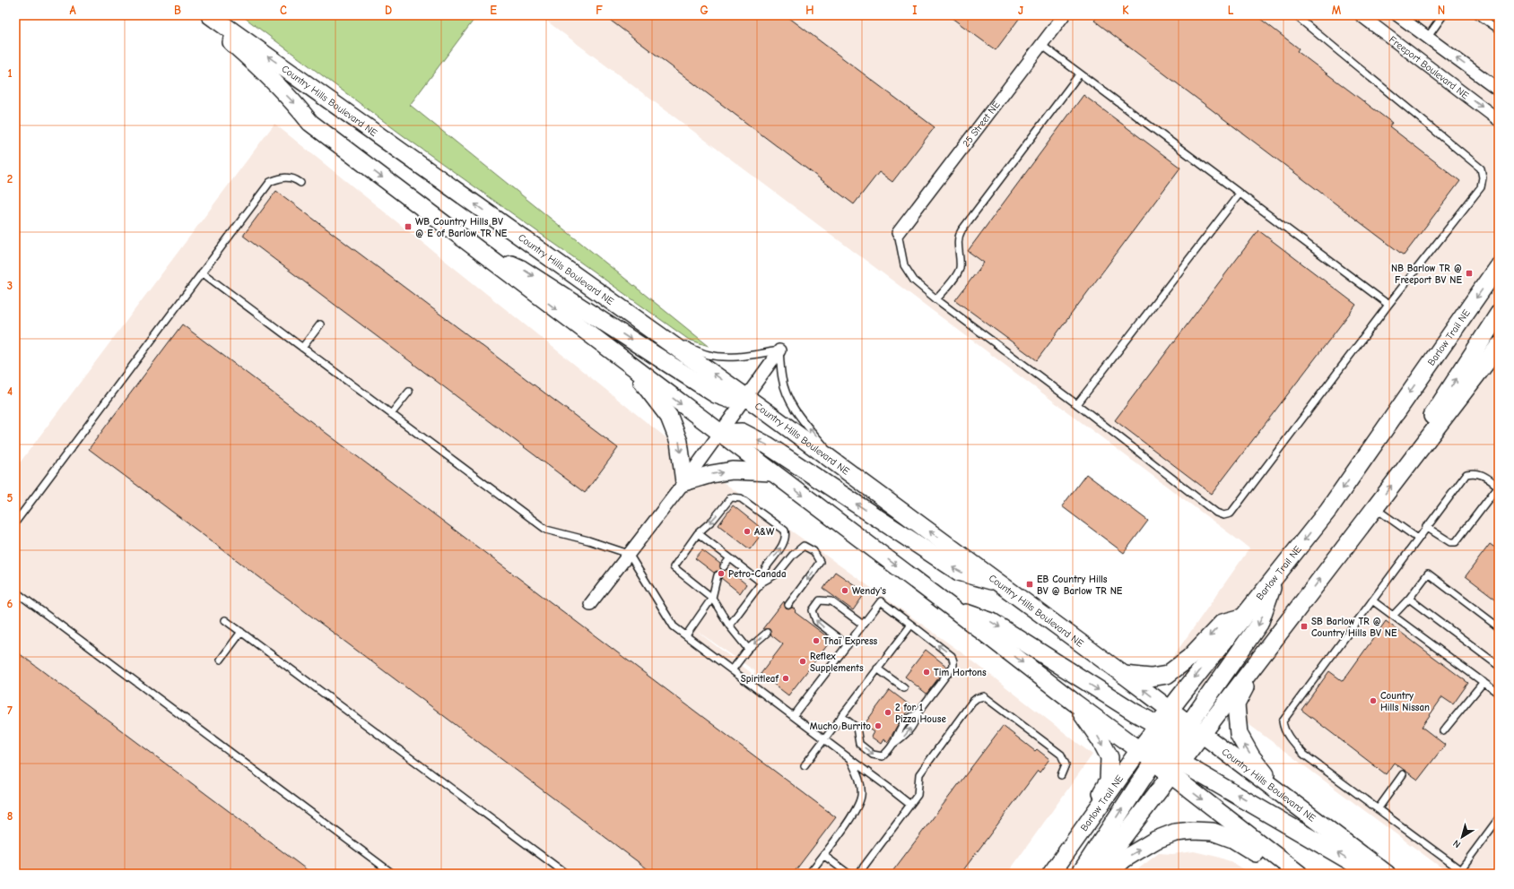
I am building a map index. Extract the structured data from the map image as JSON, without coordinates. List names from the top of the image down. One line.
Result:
{"streets":{"main road":["Country Hills Boulevard NE","Barlow Trail NE"],"street":["Freeport Boulevard NE","25 Street NE"]},"crossings":[["Country Hills Boulevard NE","Barlow Trail NE"]],"places":{"transit":["WB Country Hills BV @ E of Barlow TR NE","NB Barlow TR @ Freeport BV NE","EB Country Hills BV @ Barlow TR NE","SB Barlow TR @ Country Hills BV NE"],"other":["A&W","Petro-Canada","Wendy's","Thaï Express","Reflex Supplements","Tim Hortons","Spiritleaf","Country Hills Nissan","2 for 1 Pizza House","Mucho Burrito"]},"north":"bottom left","grid":{"columns":["A","B","C","D","E","F","G","H","I","J","K","L","M","N"],"rows":["1","2","3","4","5","6","7","8"]}}
